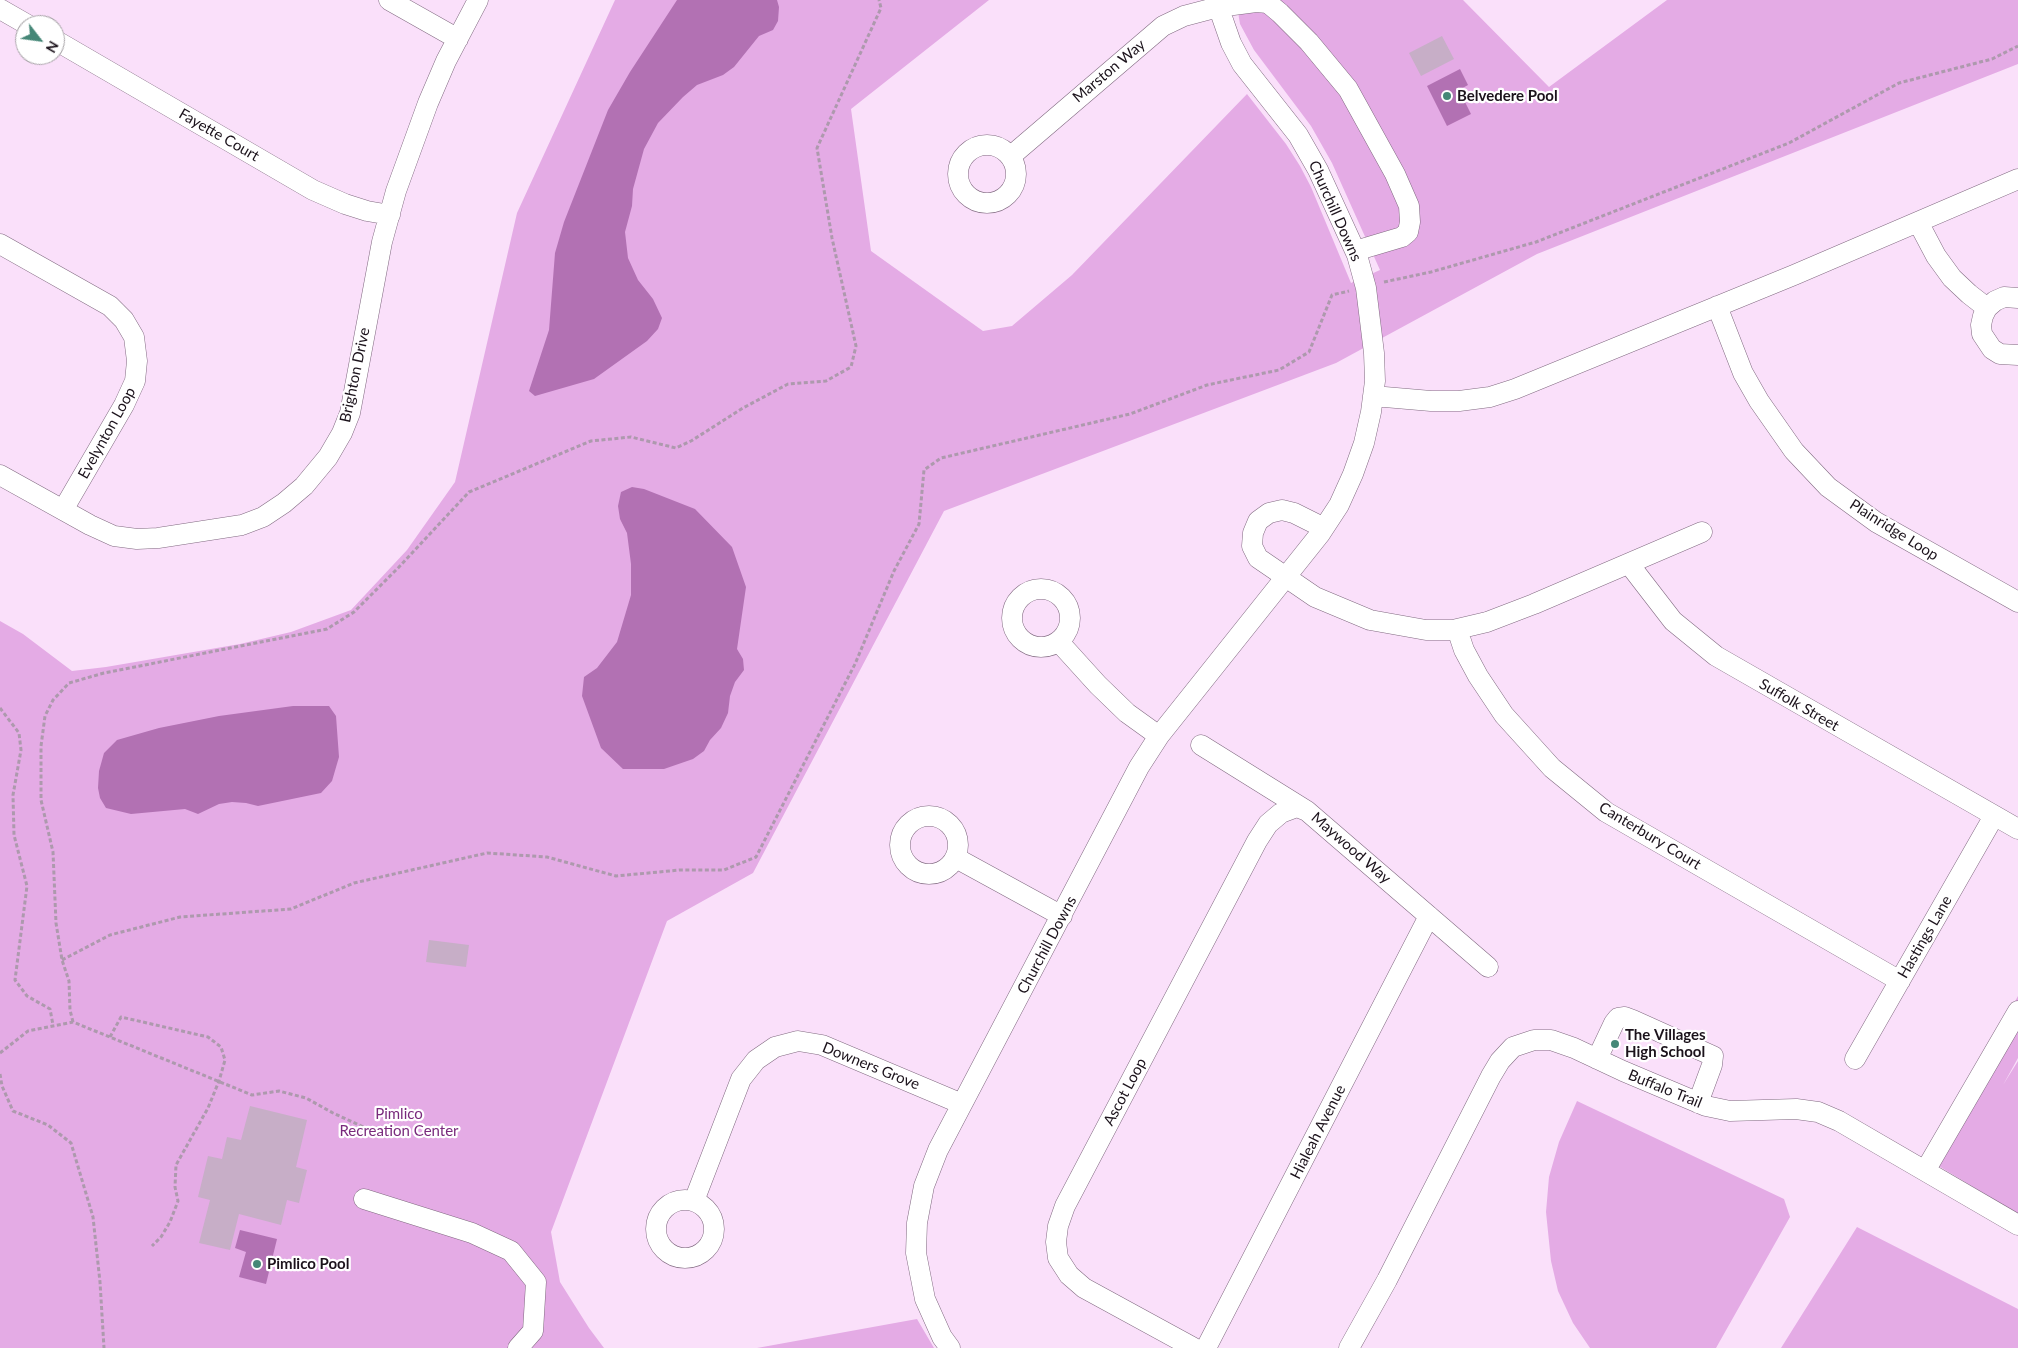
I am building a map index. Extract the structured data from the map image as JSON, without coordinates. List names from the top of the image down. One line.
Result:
{"streets":{"street":["Marston Way","Fayette Court","Churchill Downs","Brighton Drive","Evelynton Loop","Plainridge Loop","Suffolk Street","Canterbury Court","Maywood Way","Hastings Lane","Downers Grove","Buffalo Trail","Ascot Loop","Hialeah Avenue"]},"crossings":[["Marston Way","Churchill Downs"],["Fayette Court","Brighton Drive"],["Churchill Downs","Downers Grove"],["Brighton Drive","Evelynton Loop"],["Suffolk Street","Hastings Lane"],["Canterbury Court","Hastings Lane"],["Maywood Way","Ascot Loop"],["Maywood Way","Hialeah Avenue"]],"parks":["Pimlico Recreation Center"],"places":["Belvedere Pool","The Villages High School","Pimlico Pool"],"north":"bottom right"}
